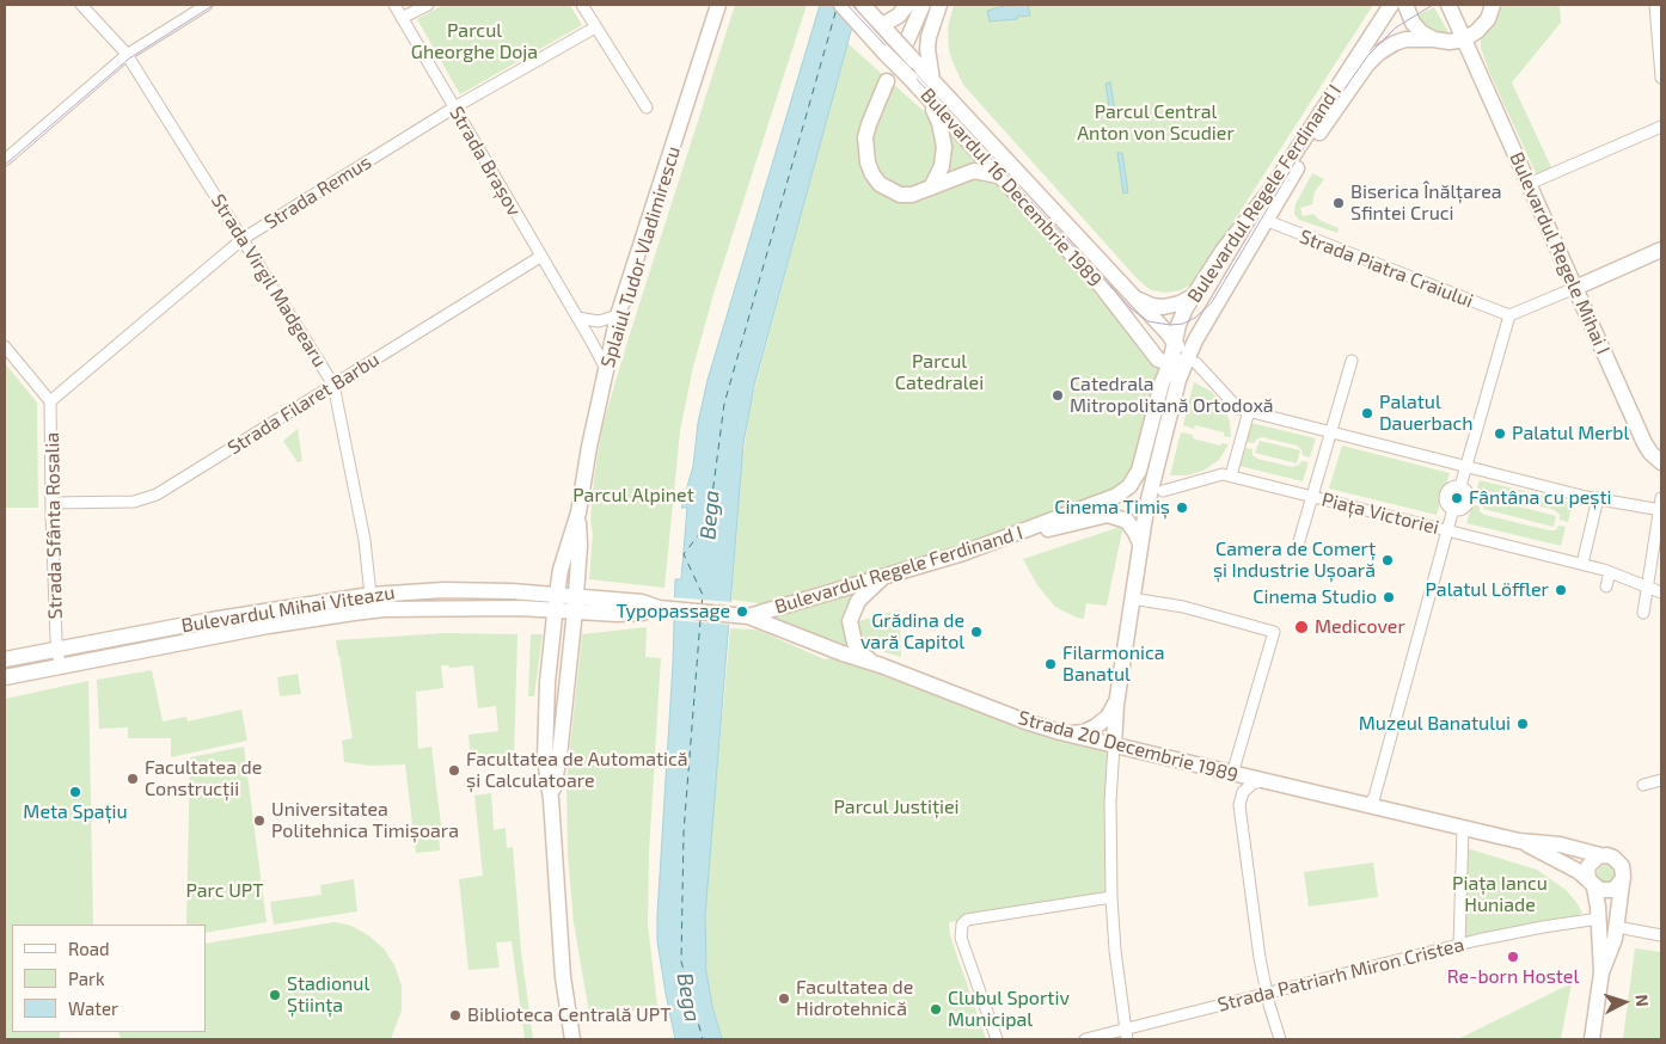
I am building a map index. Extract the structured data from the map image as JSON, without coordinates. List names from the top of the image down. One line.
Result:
{"streets":{"main road":["Bulevardul 16 Decembrie 1989","Bulevardul Regele Ferdinand I","Bulevardul Regele Mihai I","Splaiul Tudor Vladimirescu","Bulevardul Mihai Viteazu","Strada 20 Decembrie 1989"],"street":["Strada Brașov","Strada Remus","Strada Piatra Craiului","Strada Virgil Madgearu","Strada Filaret Barbu","Piața Victoriei","Strada Sfânta Rosalia","Strada Patriarh Miron Cristea"]},"crossings":[["Strada Brașov","Strada Remus"],["Strada Brașov","Splaiul Tudor Vladimirescu"],["Strada Brașov","Strada Filaret Barbu"],["Bulevardul 16 Decembrie 1989","Bulevardul Regele Ferdinand I"],["Strada Remus","Strada Virgil Madgearu"],["Strada Remus","Strada Sfânta Rosalia"],["Bulevardul Regele Ferdinand I","Bulevardul Regele Mihai I"],["Bulevardul Regele Ferdinand I","Strada Piatra Craiului"],["Bulevardul Regele Ferdinand I","Strada 20 Decembrie 1989"],["Splaiul Tudor Vladimirescu","Bulevardul Mihai Viteazu"],["Strada Piatra Craiului","Piața Victoriei"],["Strada Virgil Madgearu","Strada Filaret Barbu"],["Strada Virgil Madgearu","Bulevardul Mihai Viteazu"],["Strada Filaret Barbu","Strada Sfânta Rosalia"],["Piața Victoriei","Strada 20 Decembrie 1989"],["Strada Sfânta Rosalia","Bulevardul Mihai Viteazu"]],"water":["Bega"],"parks":["Parcul Gheorghe Doja","Parcul Central Anton von Scudier","Parcul Catedralei","Parcul Alpinet","Parcul Justiției","Piața Iancu Huniade","Parc UPT"],"places":["Biserica Înălțarea Sfintei Cruci","Catedrala Mitropolitană Ortodoxă","Palatul Dauerbach","Palatul Merbl","Fântâna cu pești","Cinema Timiș","Camera de Comerț și Industrie Ușoară","Palatul Löffler","Cinema Studio","Typopassage","Medicover","Grădina de vară Capitol","Filarmonica Banatul","Muzeul Banatului","Facultatea de Automatică și Calculatoare","Facultatea de Construcții","Meta Spațiu","Universitatea Politehnica Timișoara","Re-born Hostel","Stadionul Știința","Facultatea de Hidrotehnică","Clubul Sportiv Municipal","Biblioteca Centrală UPT"],"legend":["Road","Park","Water"],"north":"right"}
